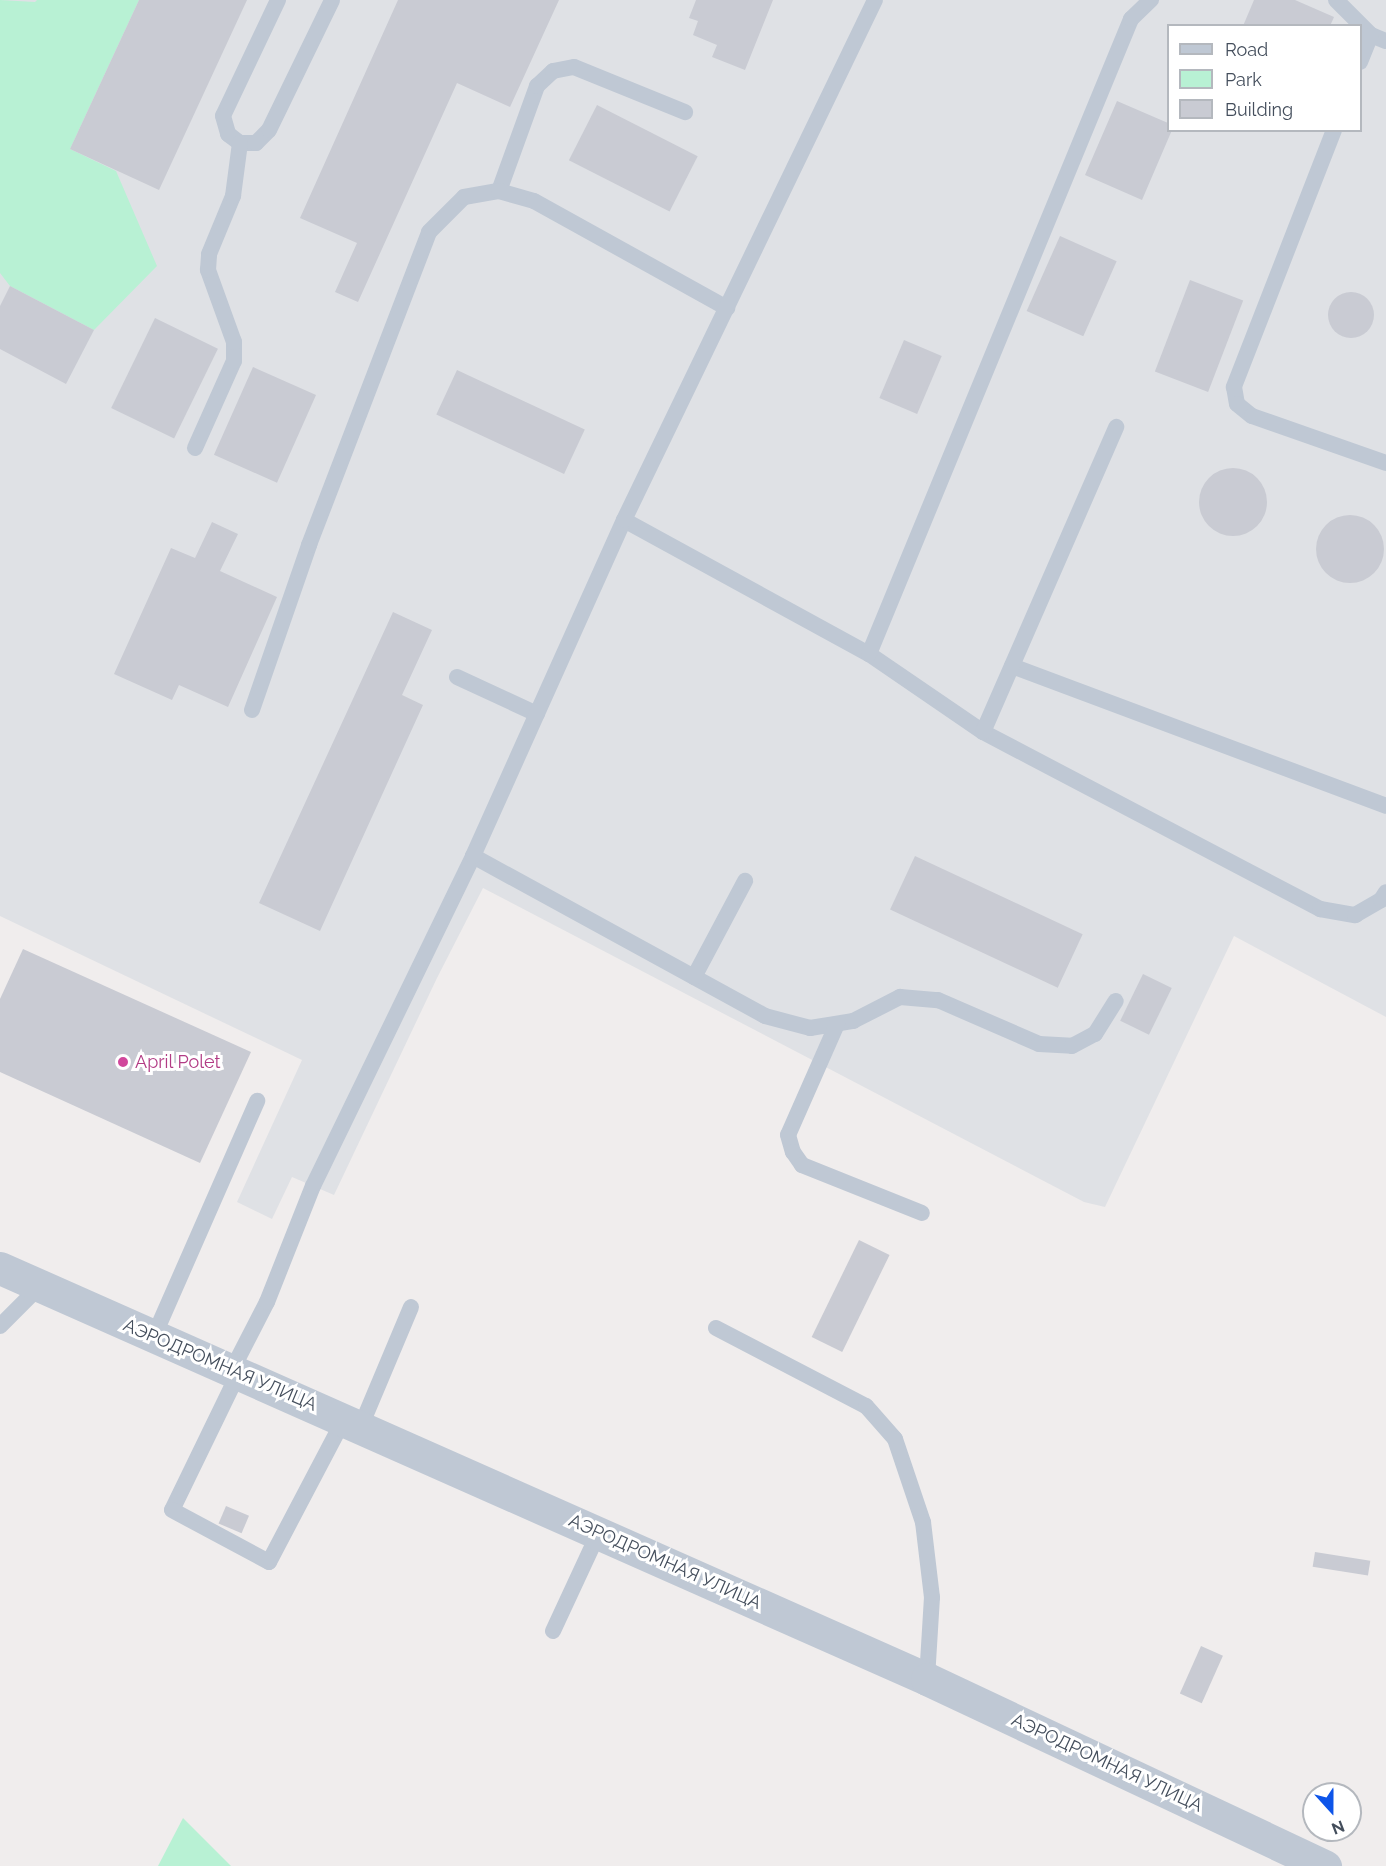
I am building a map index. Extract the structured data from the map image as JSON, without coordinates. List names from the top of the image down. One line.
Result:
{"streets":{"street":["АЭРОДРОМНАЯ УЛИЦА"]},"places":["April Polet"],"legend":["Road","Park","Building"],"north":"bottom"}
